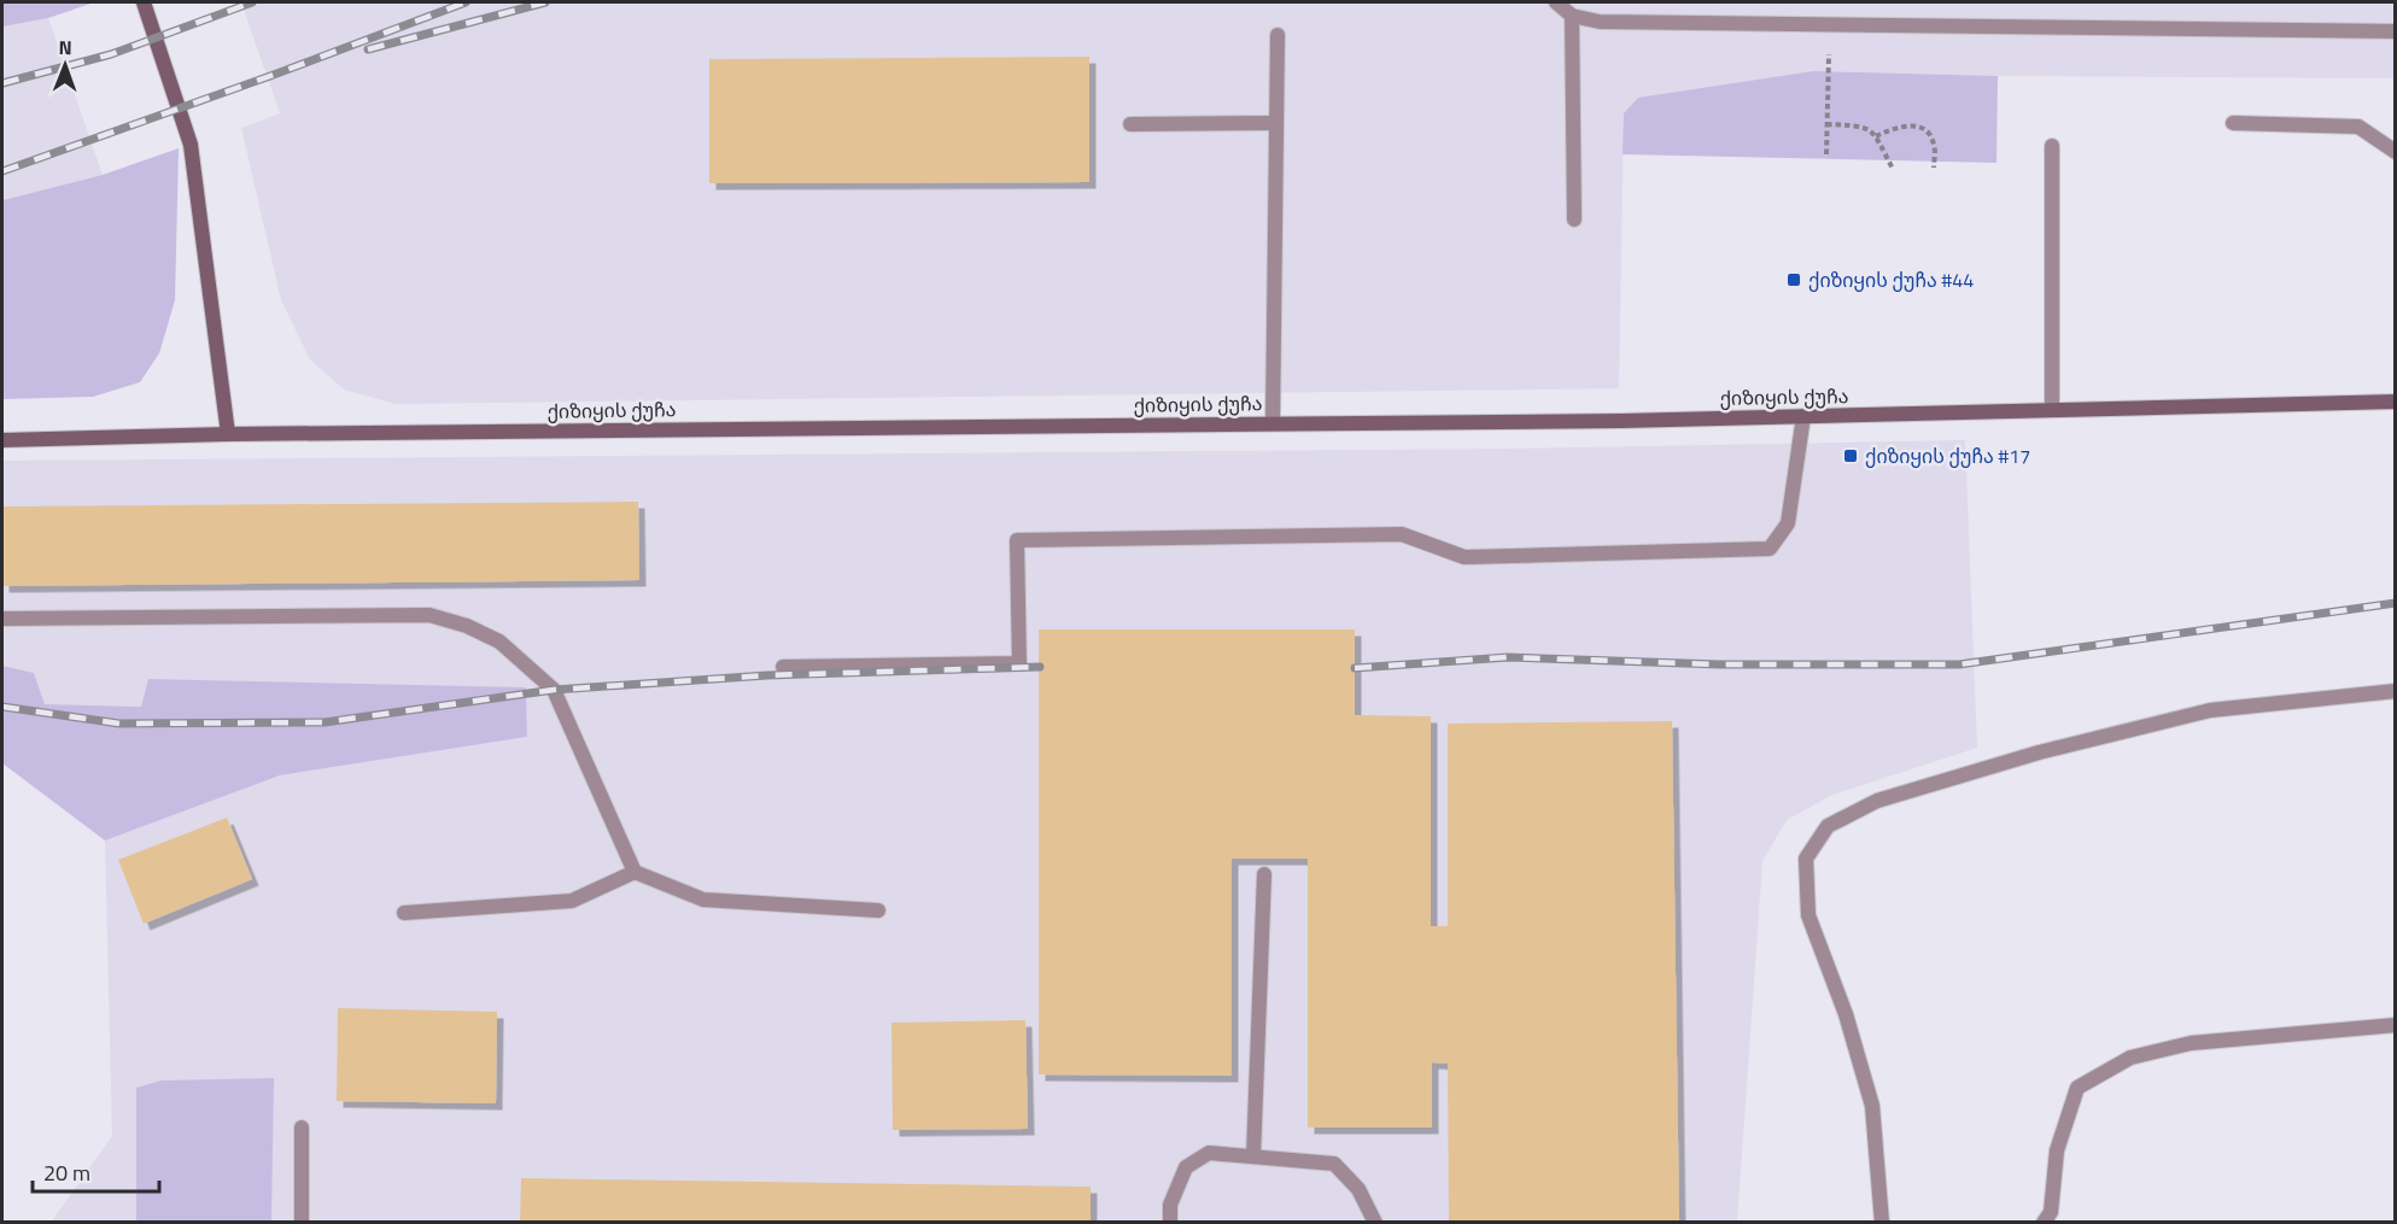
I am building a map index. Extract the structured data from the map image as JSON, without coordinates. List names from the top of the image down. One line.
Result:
{"streets":{"street":["ქიზიყის ქუჩა"]},"places":{"transit":["ქიზიყის ქუჩა #44","ქიზიყის ქუჩა #17"]},"scale_bar":"20 m","north":"top"}
